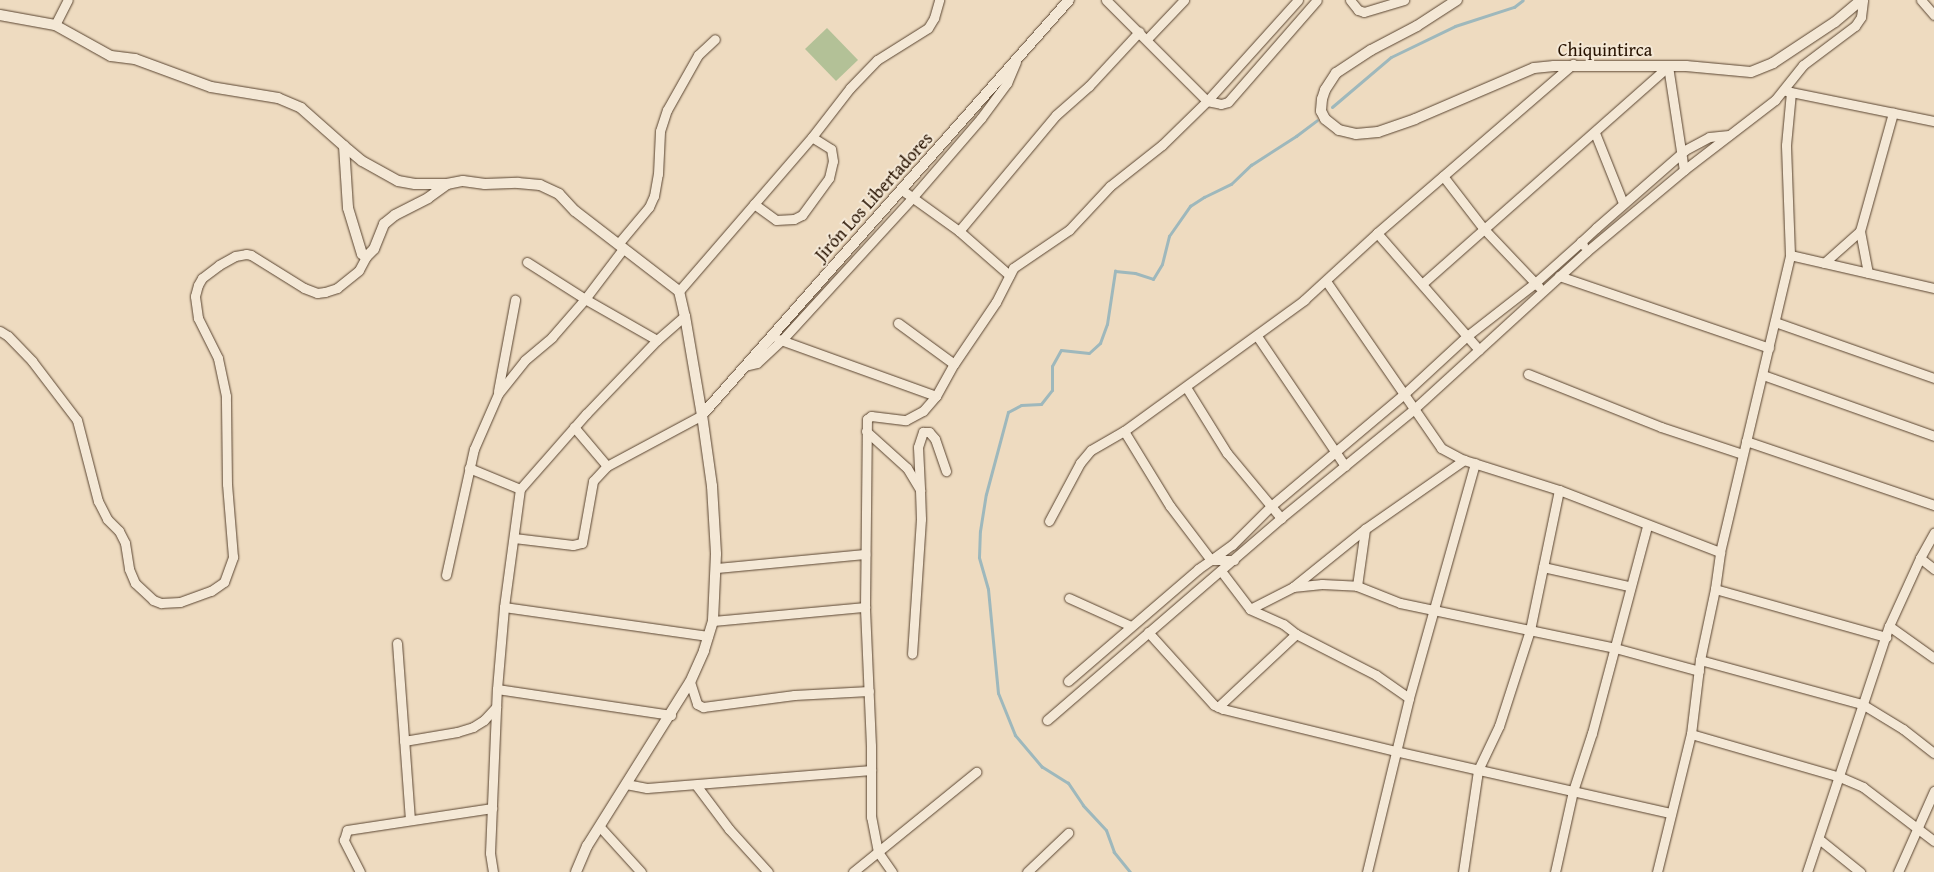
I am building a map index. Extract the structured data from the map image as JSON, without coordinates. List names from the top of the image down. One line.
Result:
{"streets":{"street":["Chiquintirca","Jirón Los Libertadores"]}}
